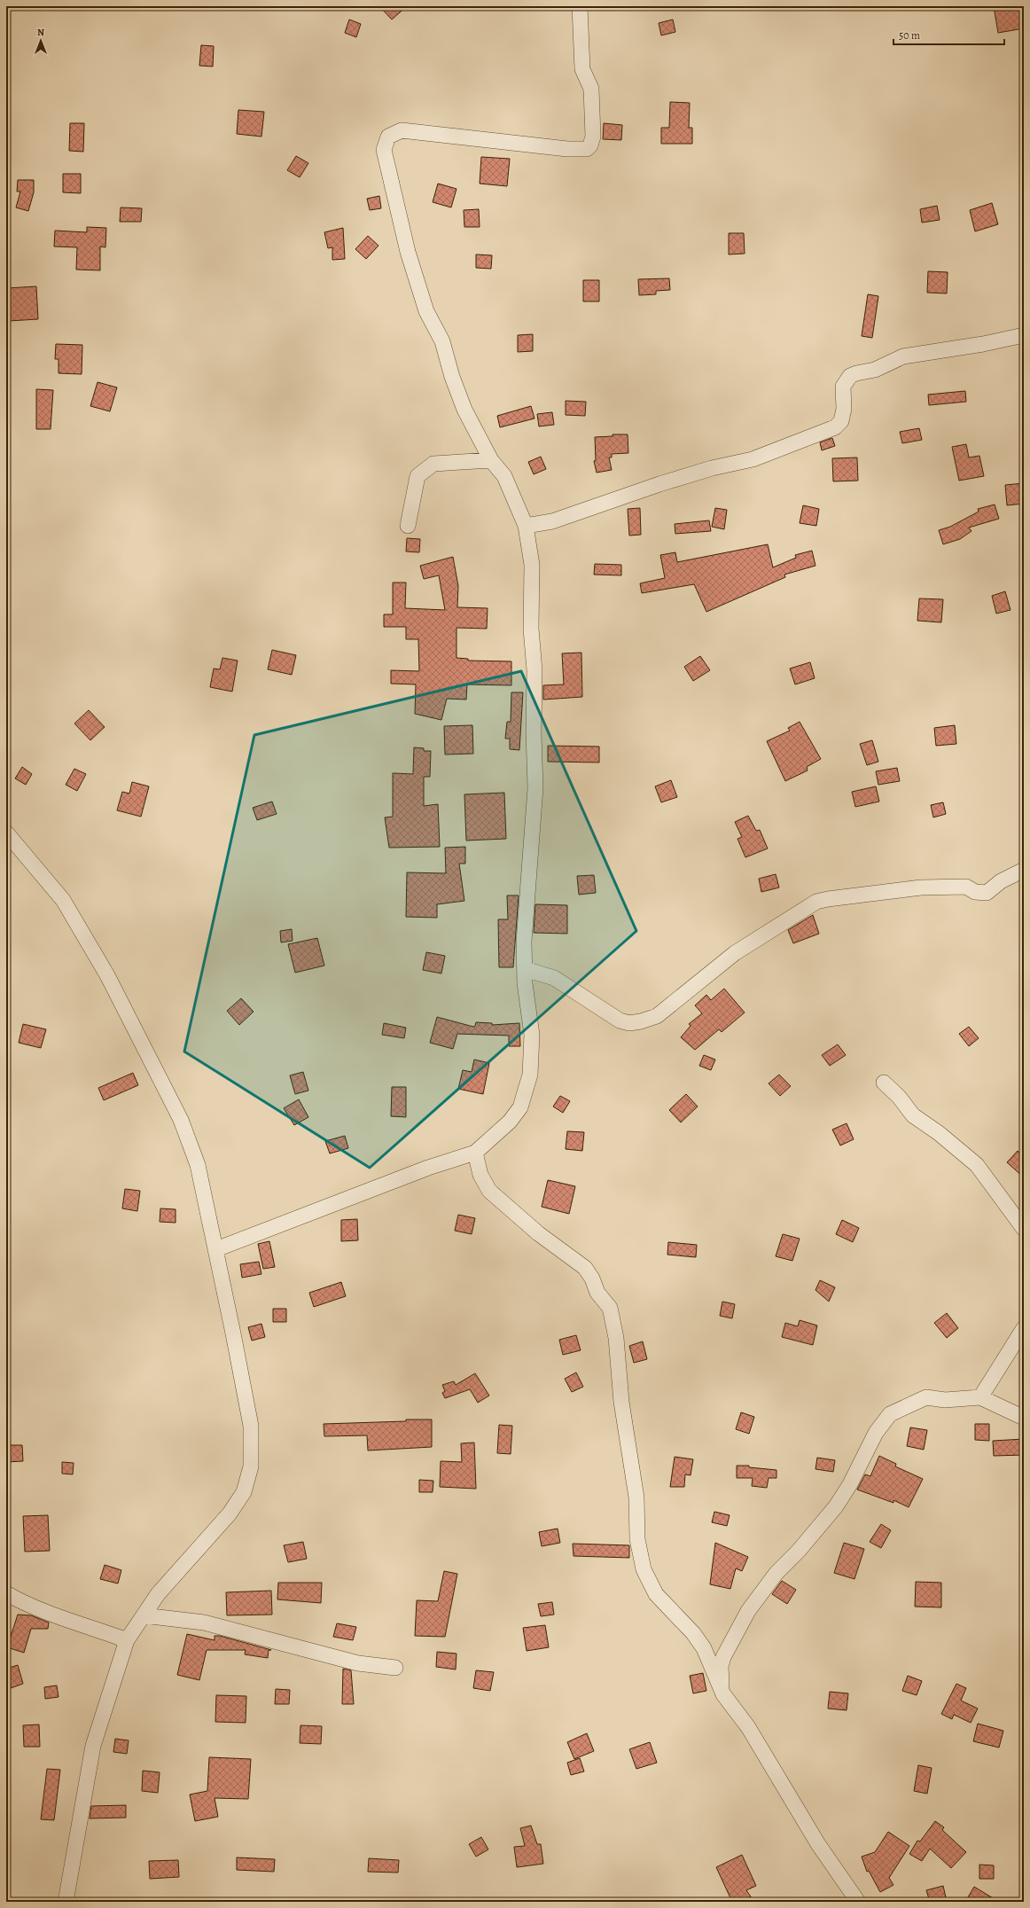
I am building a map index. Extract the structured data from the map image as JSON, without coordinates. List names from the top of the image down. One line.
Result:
{"scale_bar":"50 m","north":"top"}
